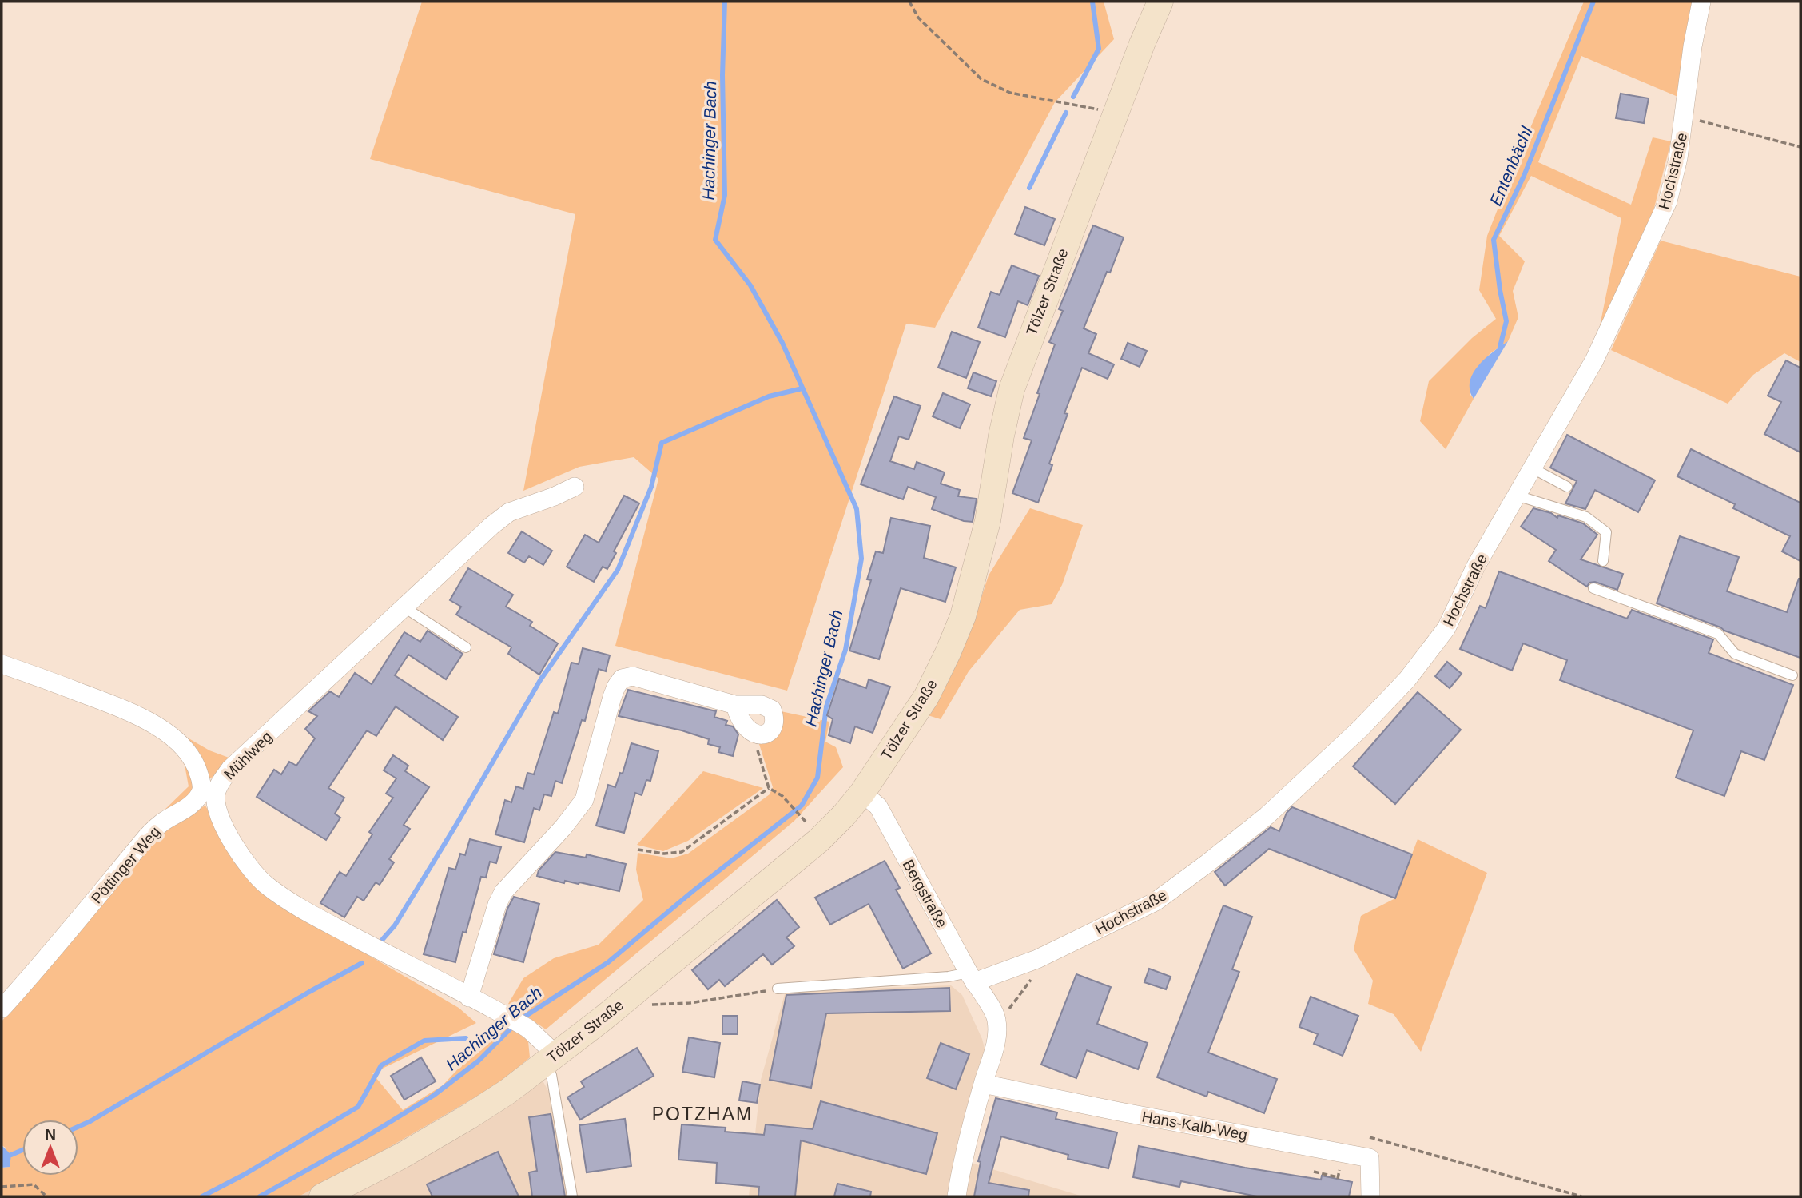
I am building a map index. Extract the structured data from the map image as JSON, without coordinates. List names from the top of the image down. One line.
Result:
{"streets":{"main road":["Tölzer Straße"],"street":["Hochstraße","Mühlweg","Pöttinger Weg","Bergstraße","Hans-Kalb-Weg"]},"crossings":[["Hochstraße","Bergstraße"],["Tölzer Straße","Mühlweg"],["Tölzer Straße","Bergstraße"],["Mühlweg","Pöttinger Weg"],["Bergstraße","Hans-Kalb-Weg"]],"districts":["POTZHAM"],"water":["Hachinger Bach","Entenbächl"],"north":"top"}
